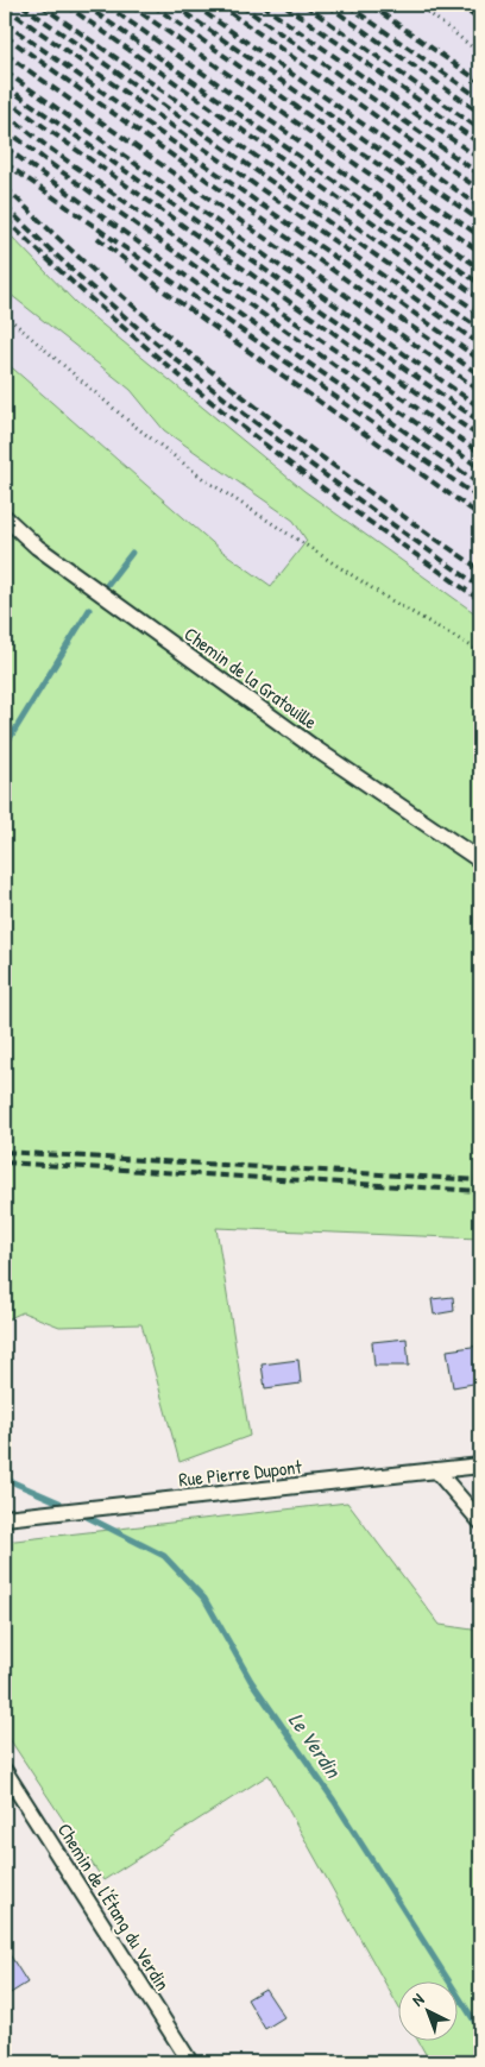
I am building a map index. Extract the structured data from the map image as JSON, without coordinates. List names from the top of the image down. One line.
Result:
{"streets":{"street":["Chemin de la Gratouille","Rue Pierre Dupont","Chemin de l'Étang du Verdin"]},"water":["Le Verdin"],"north":"top left"}
